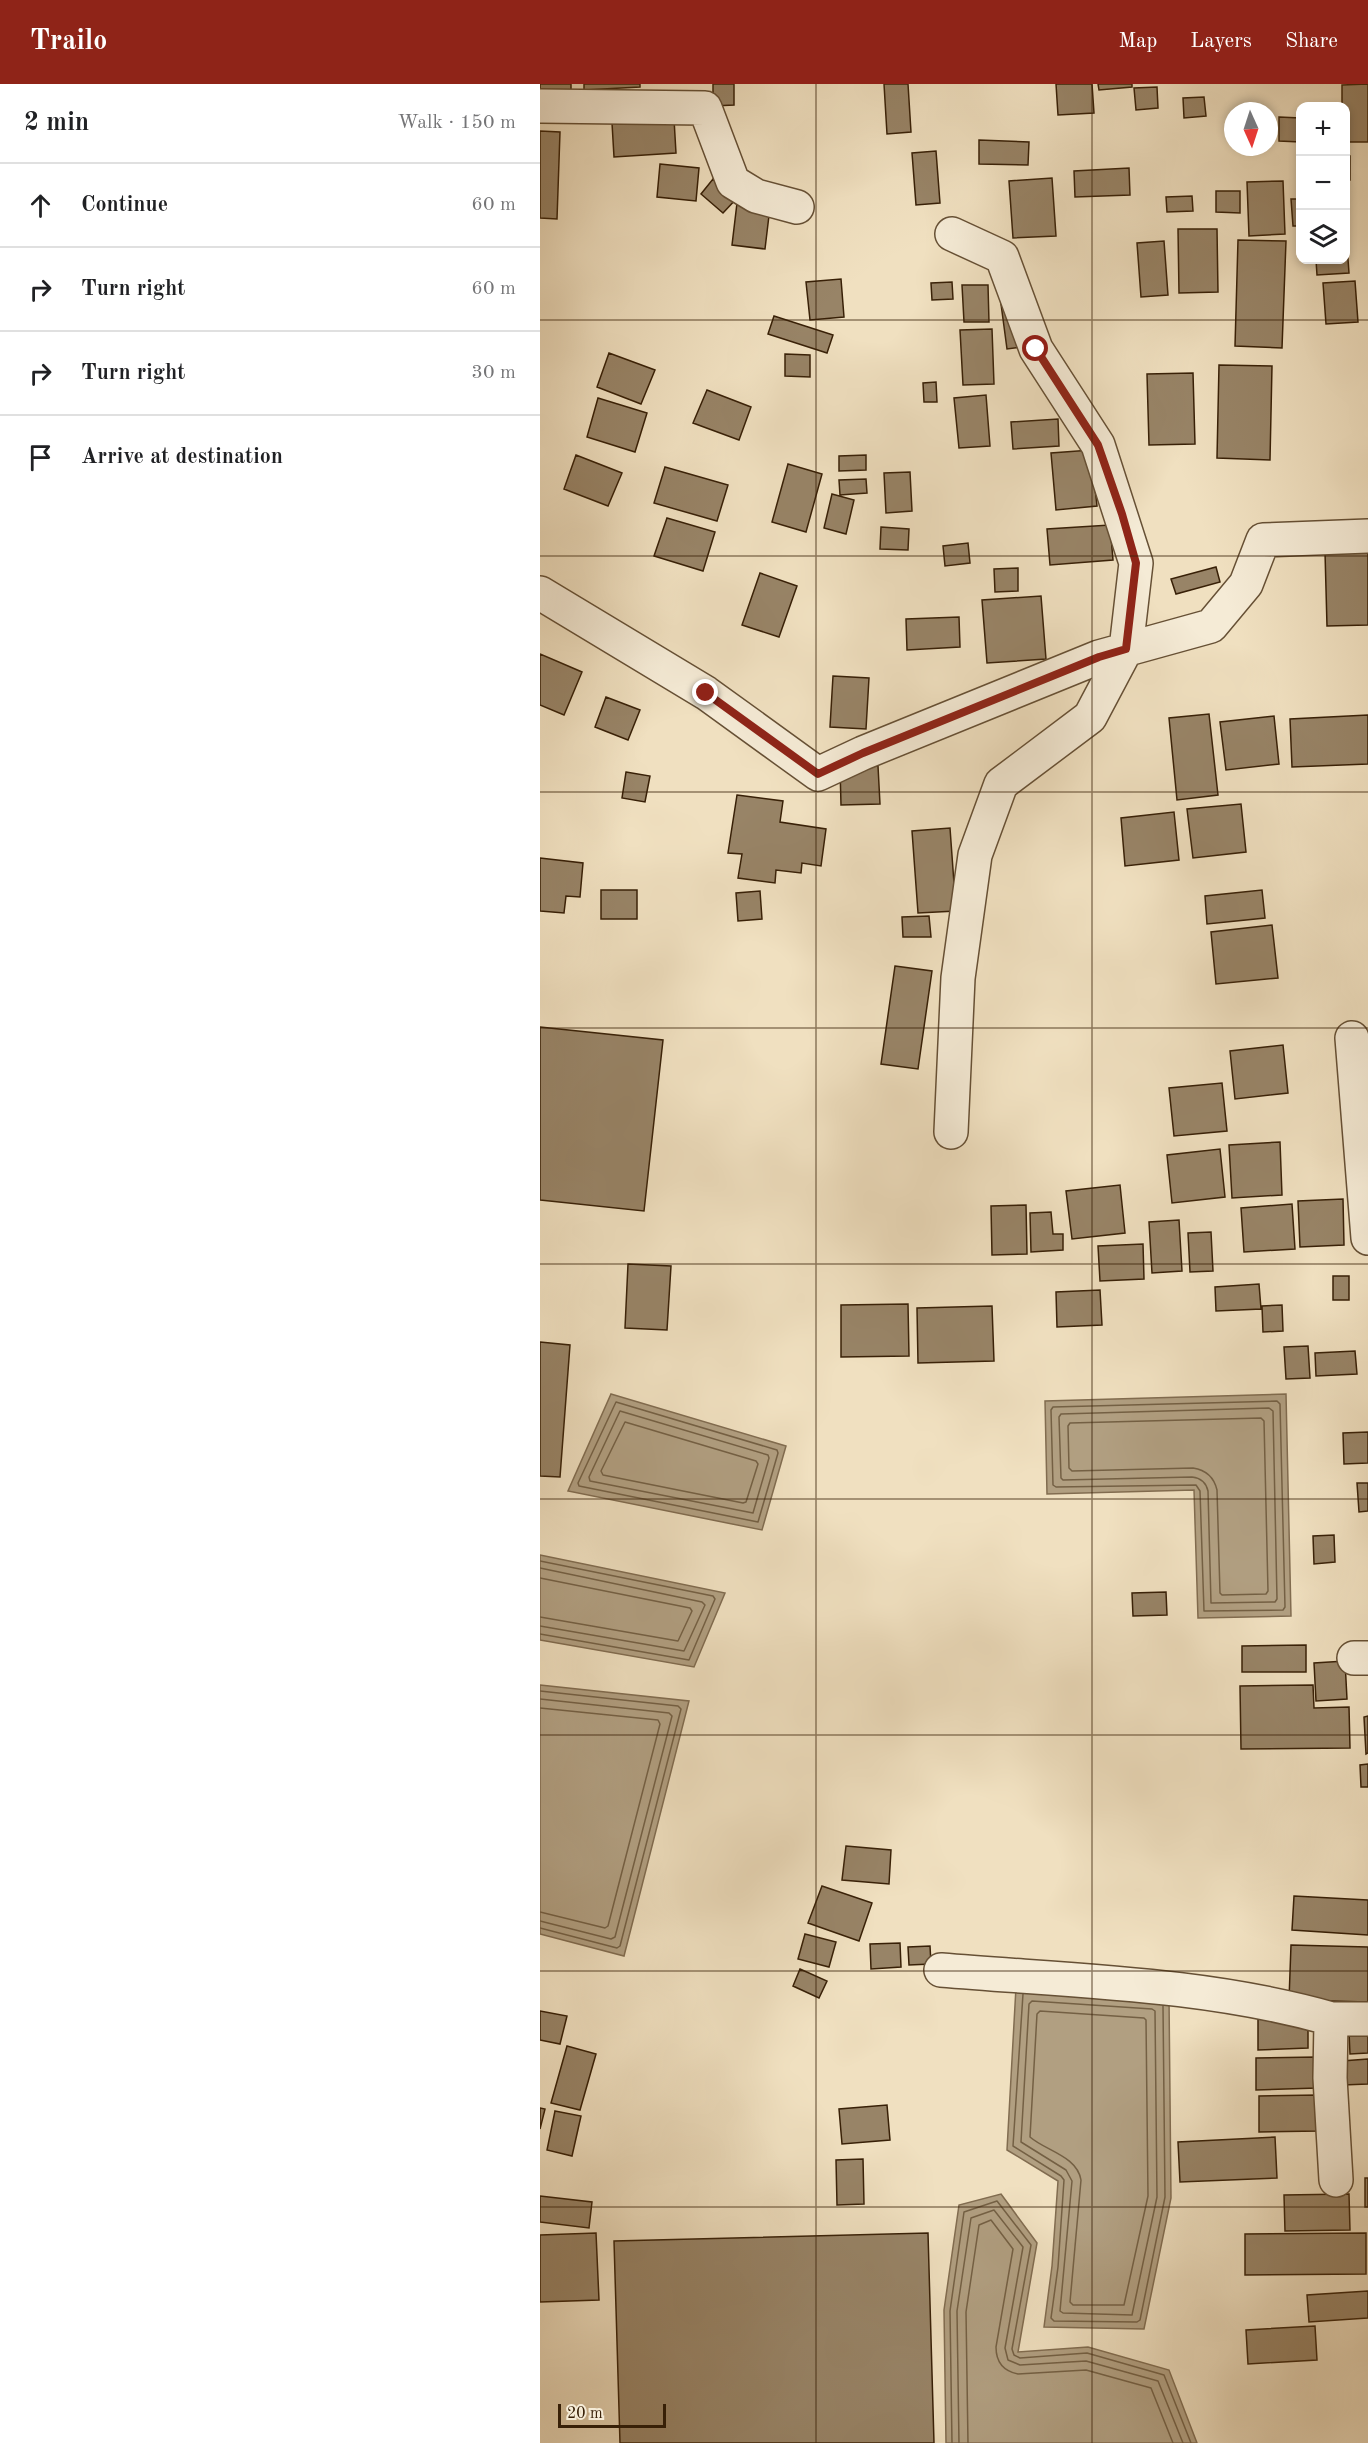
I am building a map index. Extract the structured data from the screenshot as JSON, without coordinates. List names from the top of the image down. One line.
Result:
{"scale_bar":"20 m","north":"bottom","page":{"header":"Trailo","nav":["Map","Layers","Share"],"heading":["2 min","Walk · 150 m"],"map_buttons":["+","−"],"list":[["Continue","60 m"],["Turn right","60 m"],["Turn right","30 m"],"Arrive at destination"],"scale":"20 m"}}
